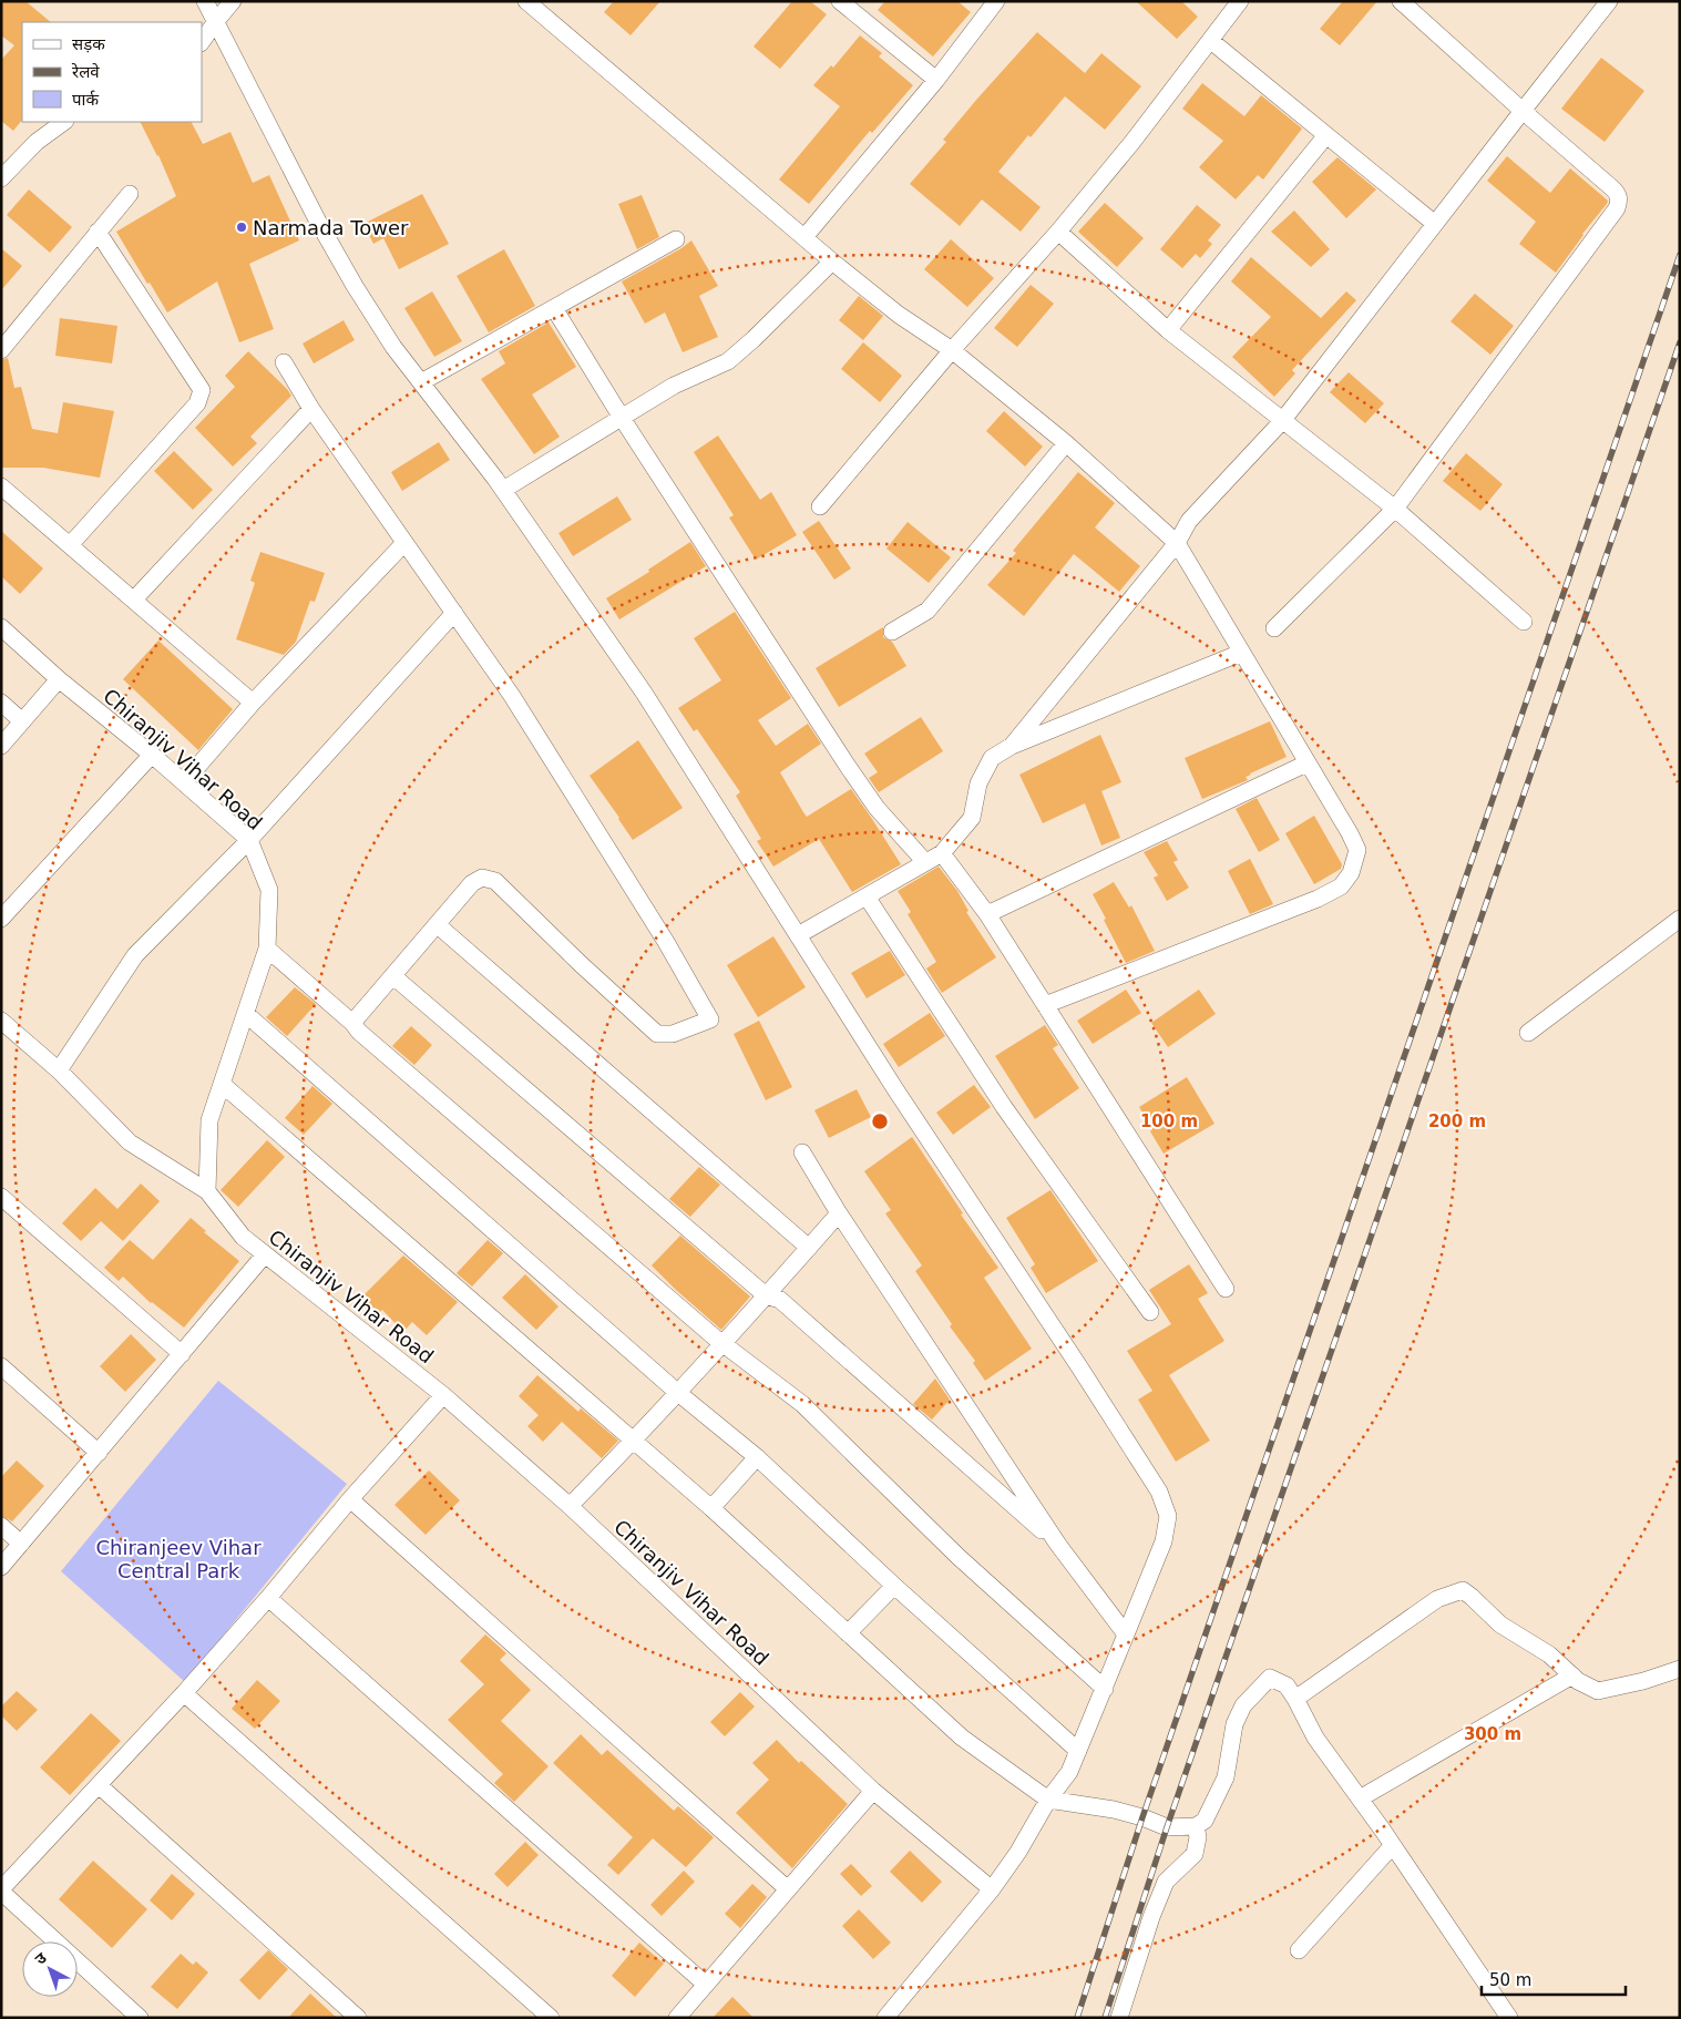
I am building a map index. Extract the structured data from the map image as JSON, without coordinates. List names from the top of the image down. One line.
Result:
{"streets":{"street":["Chiranjiv Vihar Road"]},"parks":["Chiranjeev Vihar Central Park"],"places":["Narmada Tower"],"legend":["सड़क","रेलवे","पार्क"],"scale_bar":"50 m","north":"top left","rings":["100 m","200 m","300 m"]}
